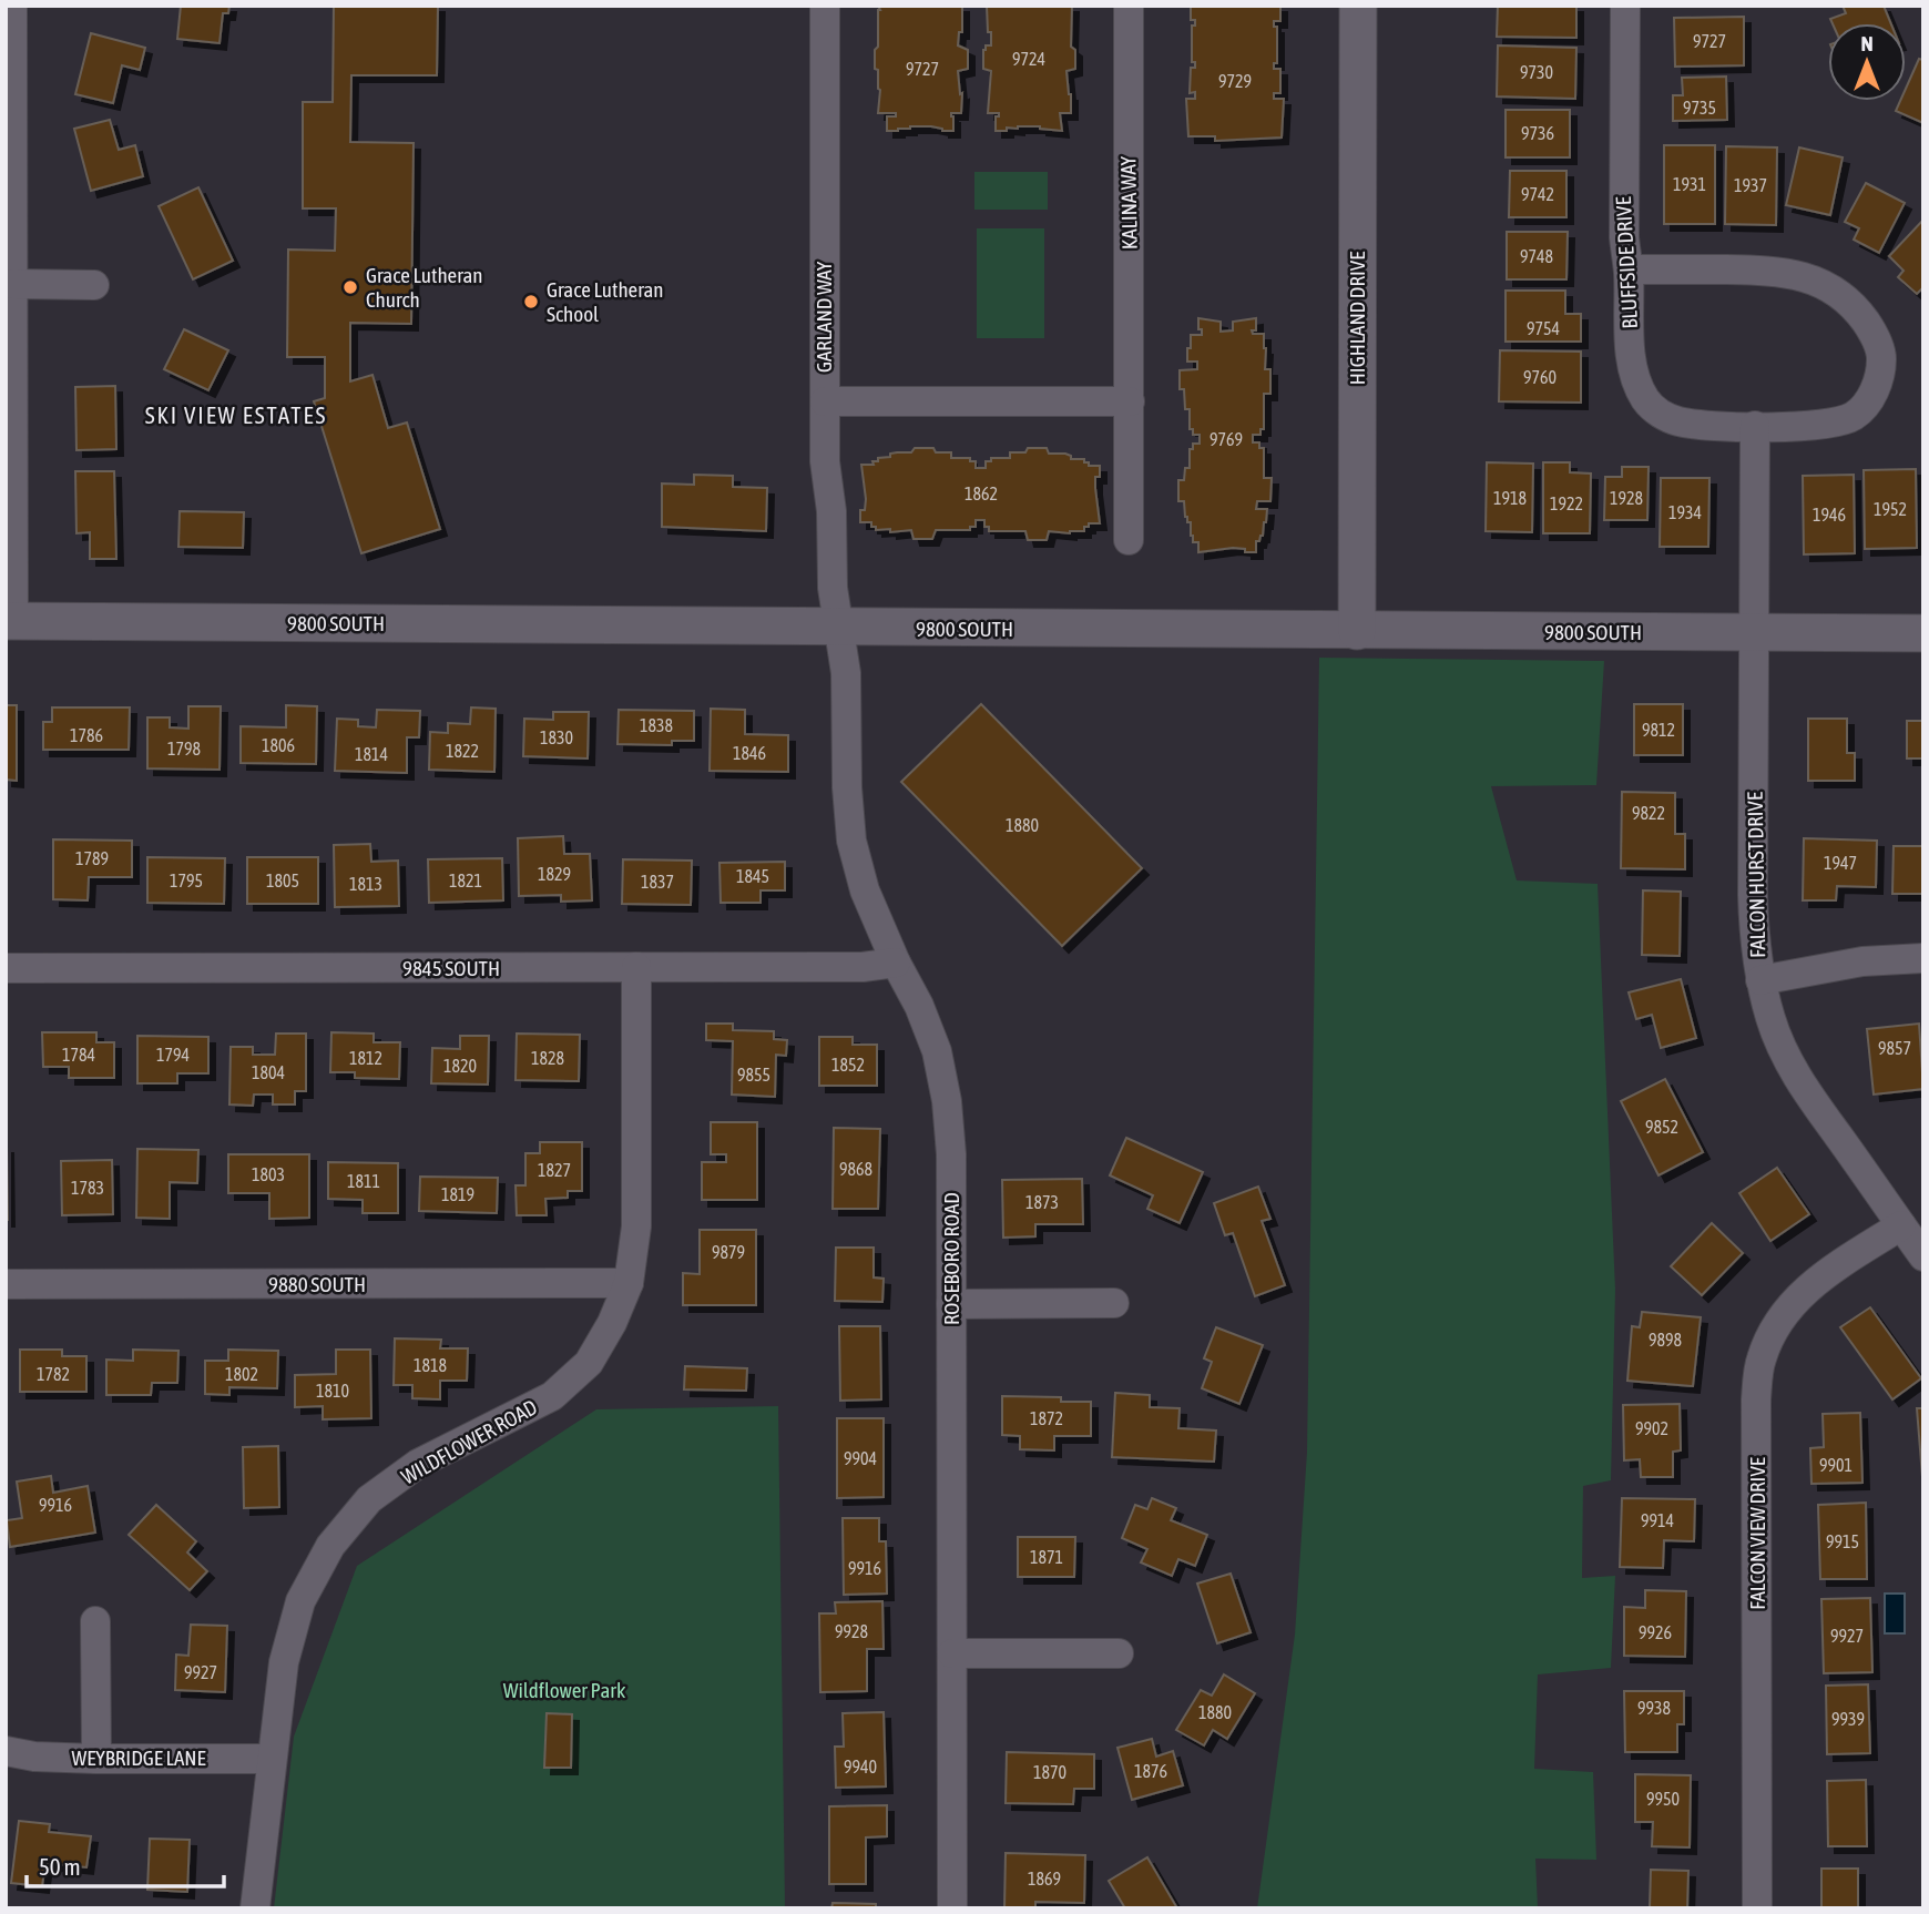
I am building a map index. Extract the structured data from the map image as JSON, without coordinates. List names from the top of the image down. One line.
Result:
{"streets":{"street":["KALINA WAY","BLUFFSIDE DRIVE","GARLAND WAY","HIGHLAND DRIVE","9800 SOUTH","FALCON HURST DRIVE","9845 SOUTH","ROSEBORO ROAD","9880 SOUTH","WILDFLOWER ROAD","FALCON VIEW DRIVE","WEYBRIDGE LANE"]},"crossings":[["GARLAND WAY","9800 SOUTH"],["GARLAND WAY","ROSEBORO ROAD"],["HIGHLAND DRIVE","9800 SOUTH"],["9800 SOUTH","FALCON HURST DRIVE"],["9800 SOUTH","ROSEBORO ROAD"],["FALCON HURST DRIVE","FALCON VIEW DRIVE"],["9845 SOUTH","ROSEBORO ROAD"],["9845 SOUTH","WILDFLOWER ROAD"],["9880 SOUTH","WILDFLOWER ROAD"],["WILDFLOWER ROAD","WEYBRIDGE LANE"]],"districts":["SKI VIEW ESTATES"],"parks":["Wildflower Park"],"places":["Grace Lutheran Church","Grace Lutheran School"],"house_numbers":["9727","9724","9727","9730","9729","9735","9736","1931","1937","9742","9748","9754","9760","9769","1862","1918","1928","1922","1952","1934","1946","1838","9812","1786","1830","1806","1798","1822","1846","1814","9822","1880","1789","1947","1829","1845","1795","1805","1821","1837","1813","9857","1784","1794","1812","1828","1852","1820","1804","9855","9852","9868","1827","1803","1811","1783","1819","1873","9879","9898","1818","1782","1802","1810","1872","9902","9904","9901","9916","9914","9915","1871","9916","9928","9926","9927","9927","9938","1880","9939","9940","1876","1870","9950","1869"],"scale_bar":"50 m","north":"top"}
